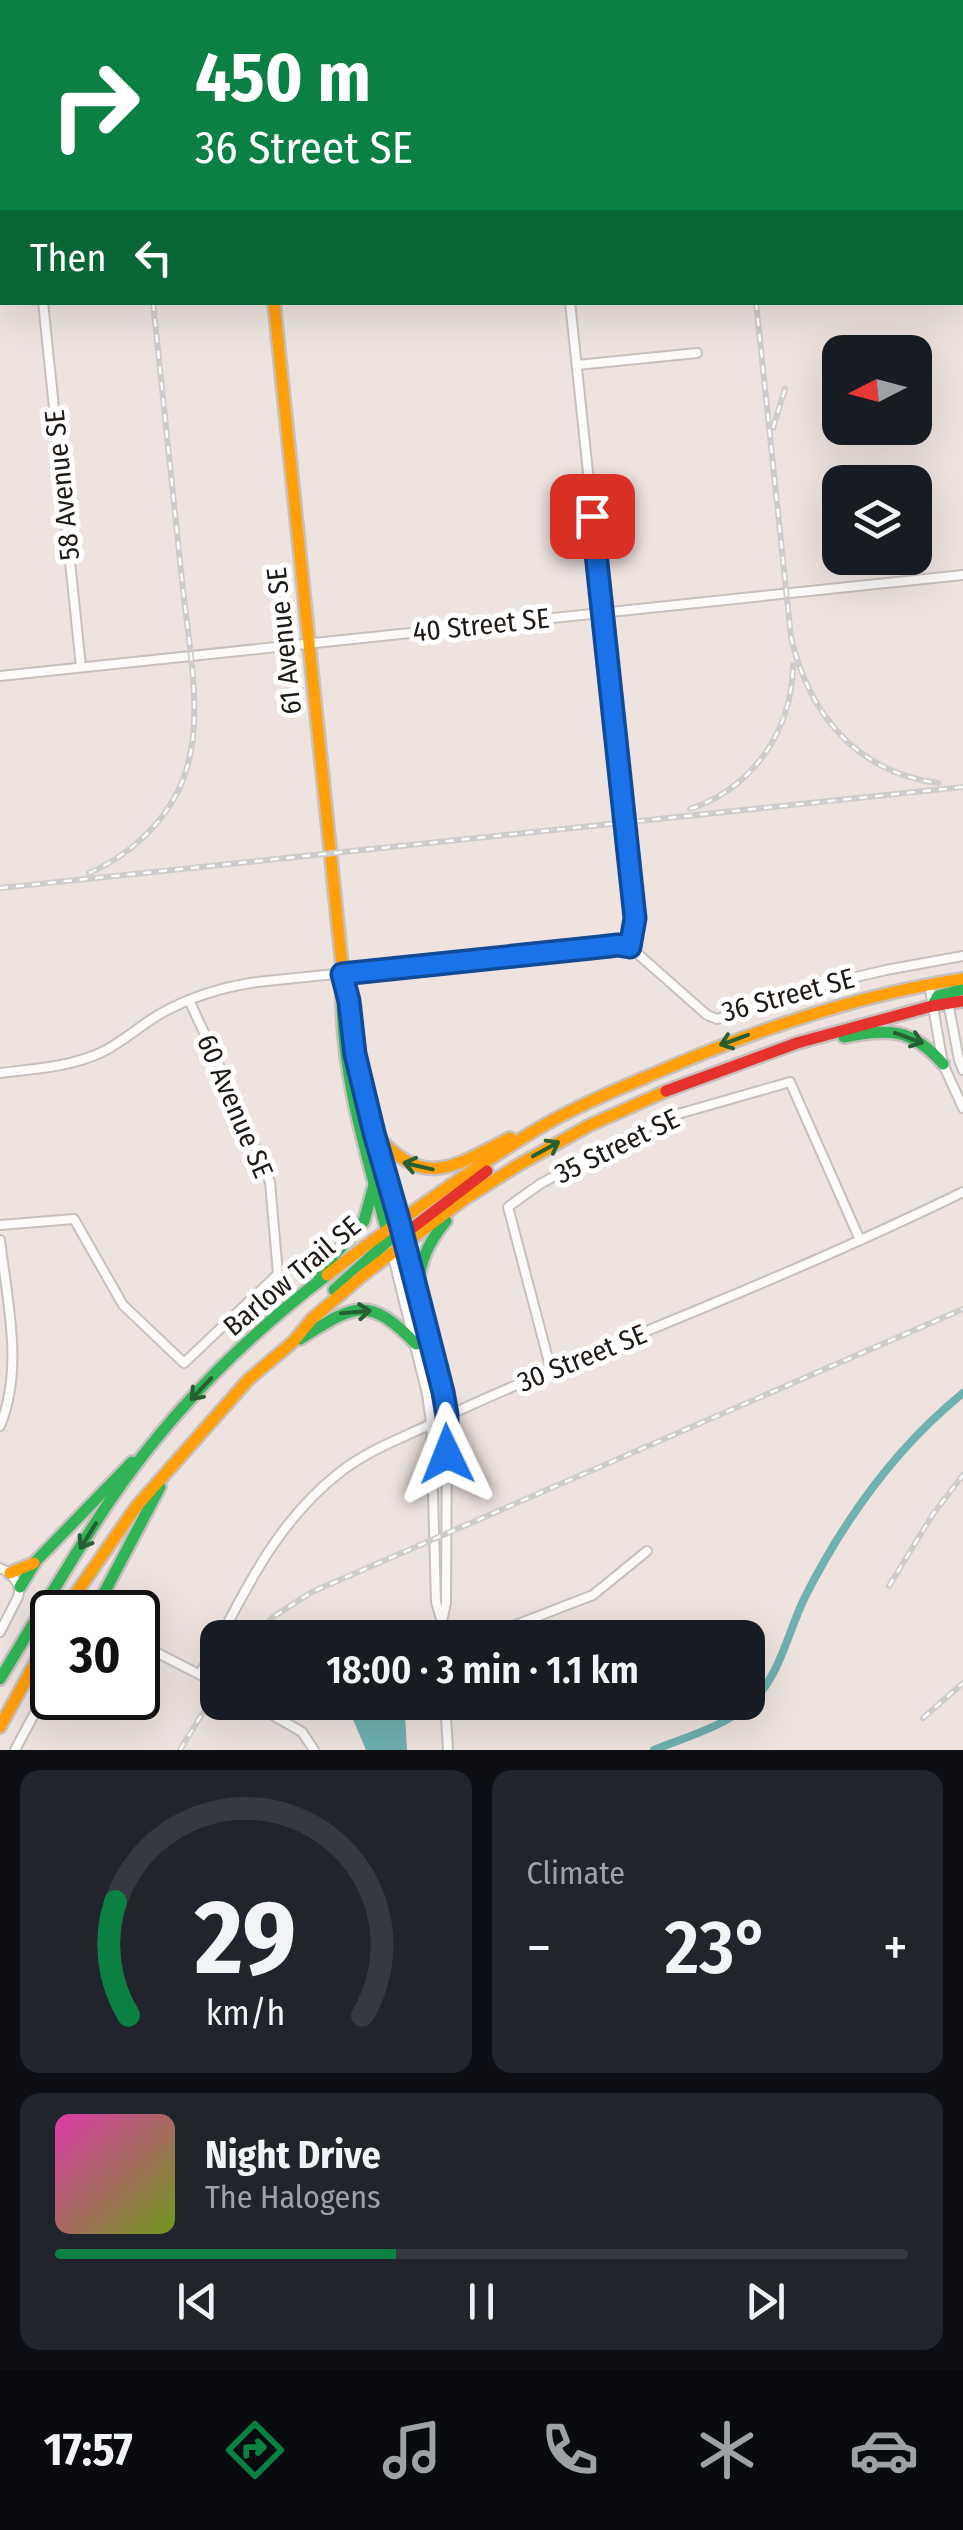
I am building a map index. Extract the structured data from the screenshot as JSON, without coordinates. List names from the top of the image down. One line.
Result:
{"streets":{"main road":["61 Avenue SE","Barlow Trail SE"],"street":["58 Avenue SE","40 Street SE","36 Street SE","60 Avenue SE","35 Street SE","30 Street SE"]},"crossings":[["58 Avenue SE","40 Street SE"],["40 Street SE","61 Avenue SE"],["61 Avenue SE","Barlow Trail SE"],["61 Avenue SE","30 Street SE"],["35 Street SE","30 Street SE"]],"north":"left","page":{"turn":["450 m","36 Street SE"],"then":"Then","limit":"30","trip":"18:00 · 3 min · 1.1 km","tile":"Climate","heat":["−","23°","+"],"song":["Night Drive","The Halogens"],"tabs":"17:57","gauge":["29","km/h"]}}
